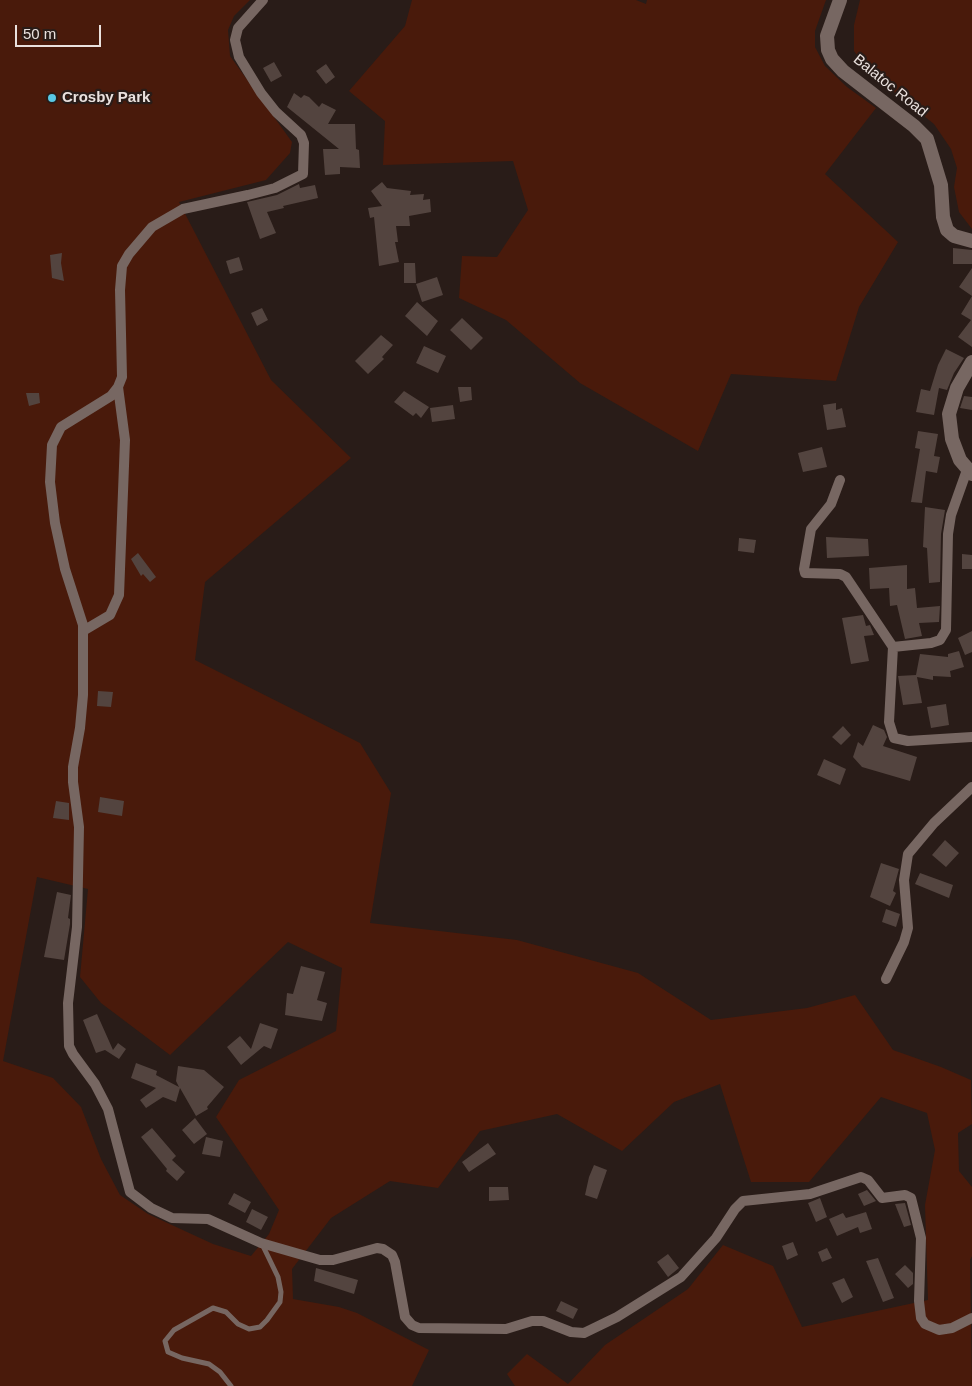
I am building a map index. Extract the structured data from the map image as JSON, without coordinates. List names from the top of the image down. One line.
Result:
{"streets":{"main road":["Balatoc Road"]},"places":["Crosby Park"],"scale_bar":"50 m"}
